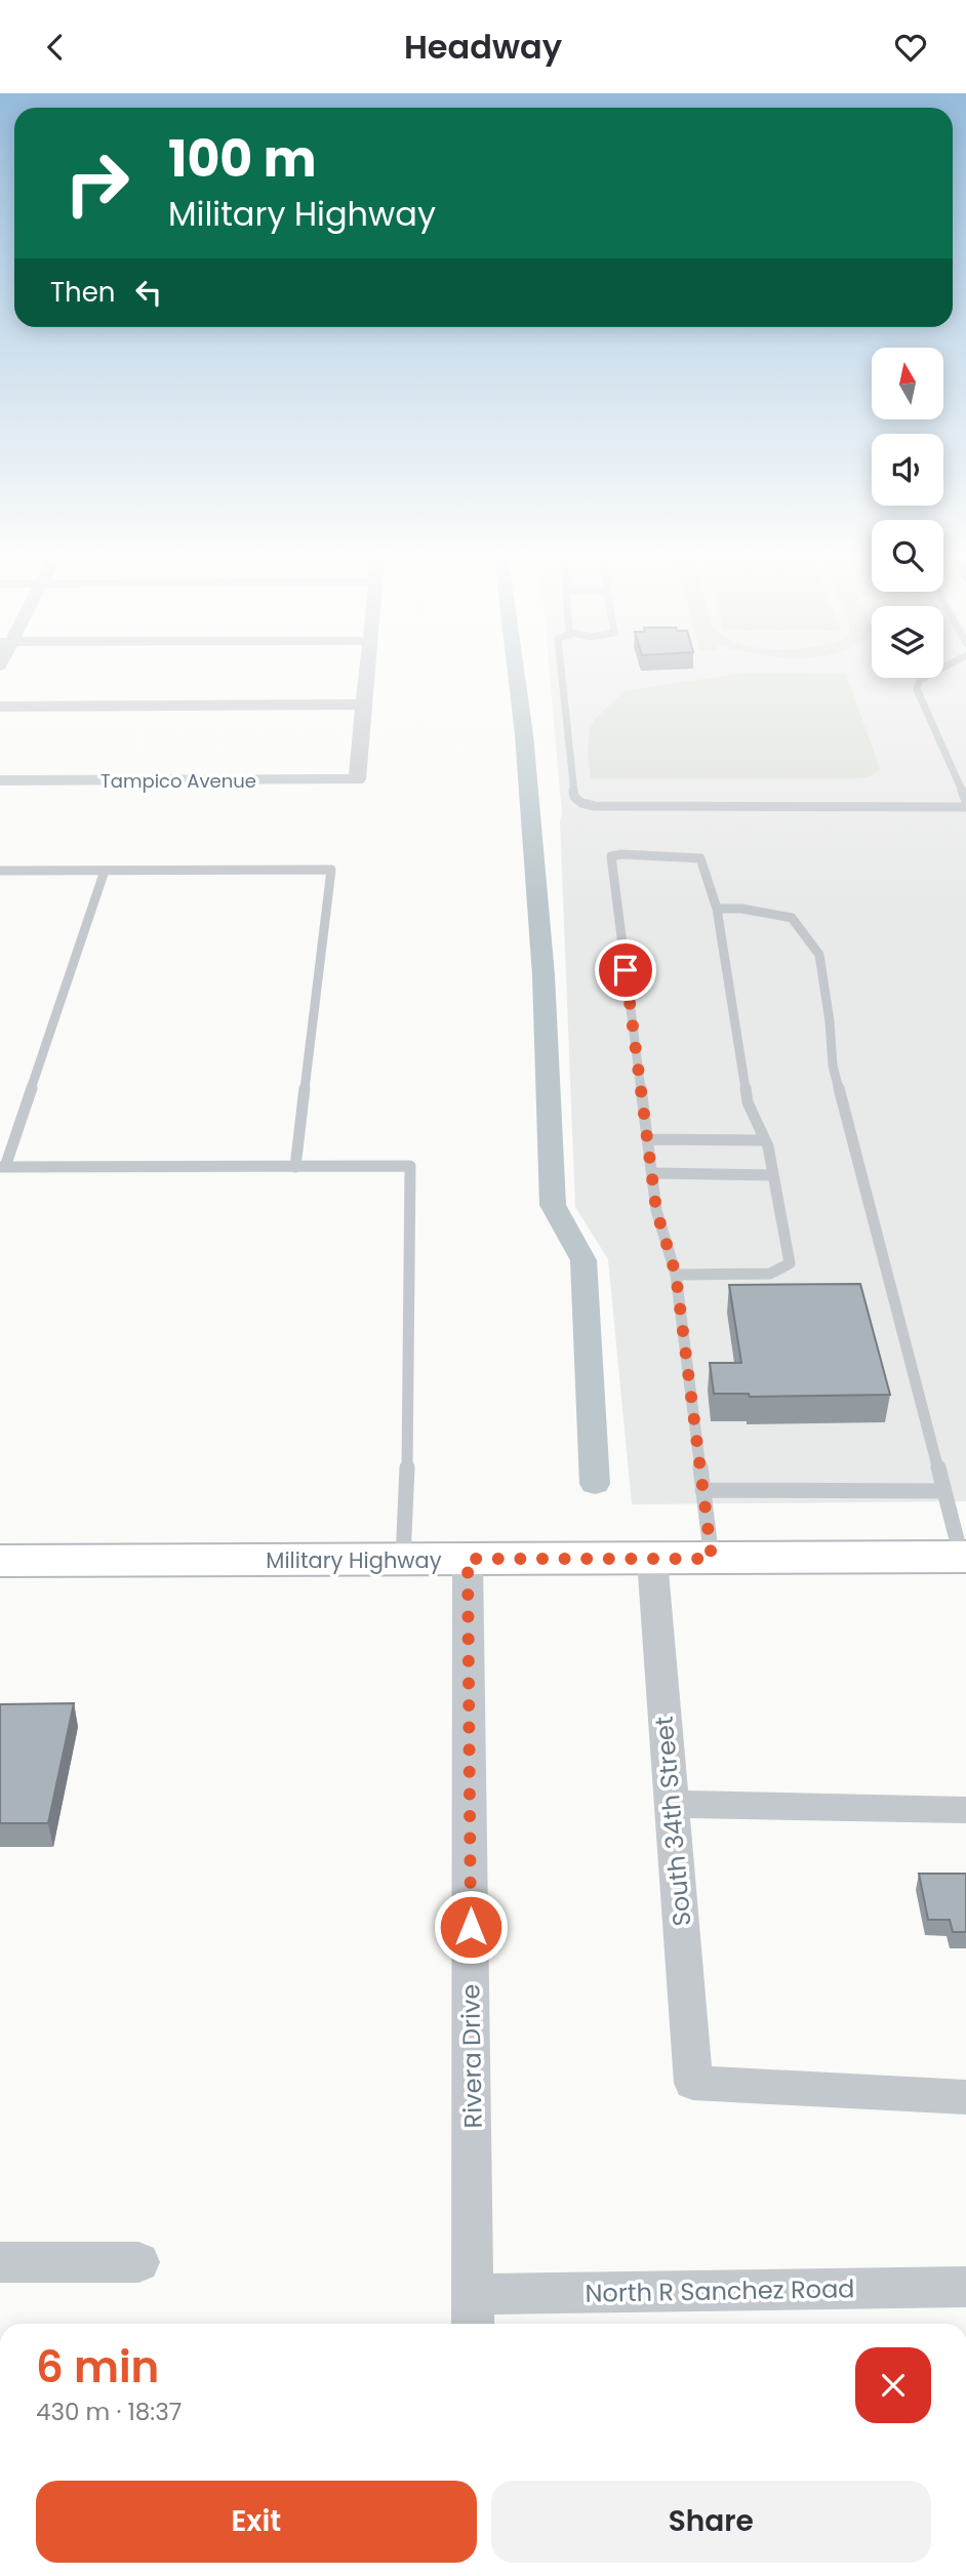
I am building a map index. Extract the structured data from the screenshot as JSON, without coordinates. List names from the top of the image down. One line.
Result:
{"streets":{"main road":["Military Highway"],"street":["Tampico Avenue","South 34th Street","Rivera Drive","North R Sanchez Road"]},"crossings":[["Military Highway","South 34th Street"],["Military Highway","Rivera Drive"],["Rivera Drive","North R Sanchez Road"]],"north":"top","page":{"header":"Headway","turn":["100 m","Military Highway"],"then":"Then","heading":["6 min","430 m · 18:37"],"buttons":["Exit","Share"]}}
